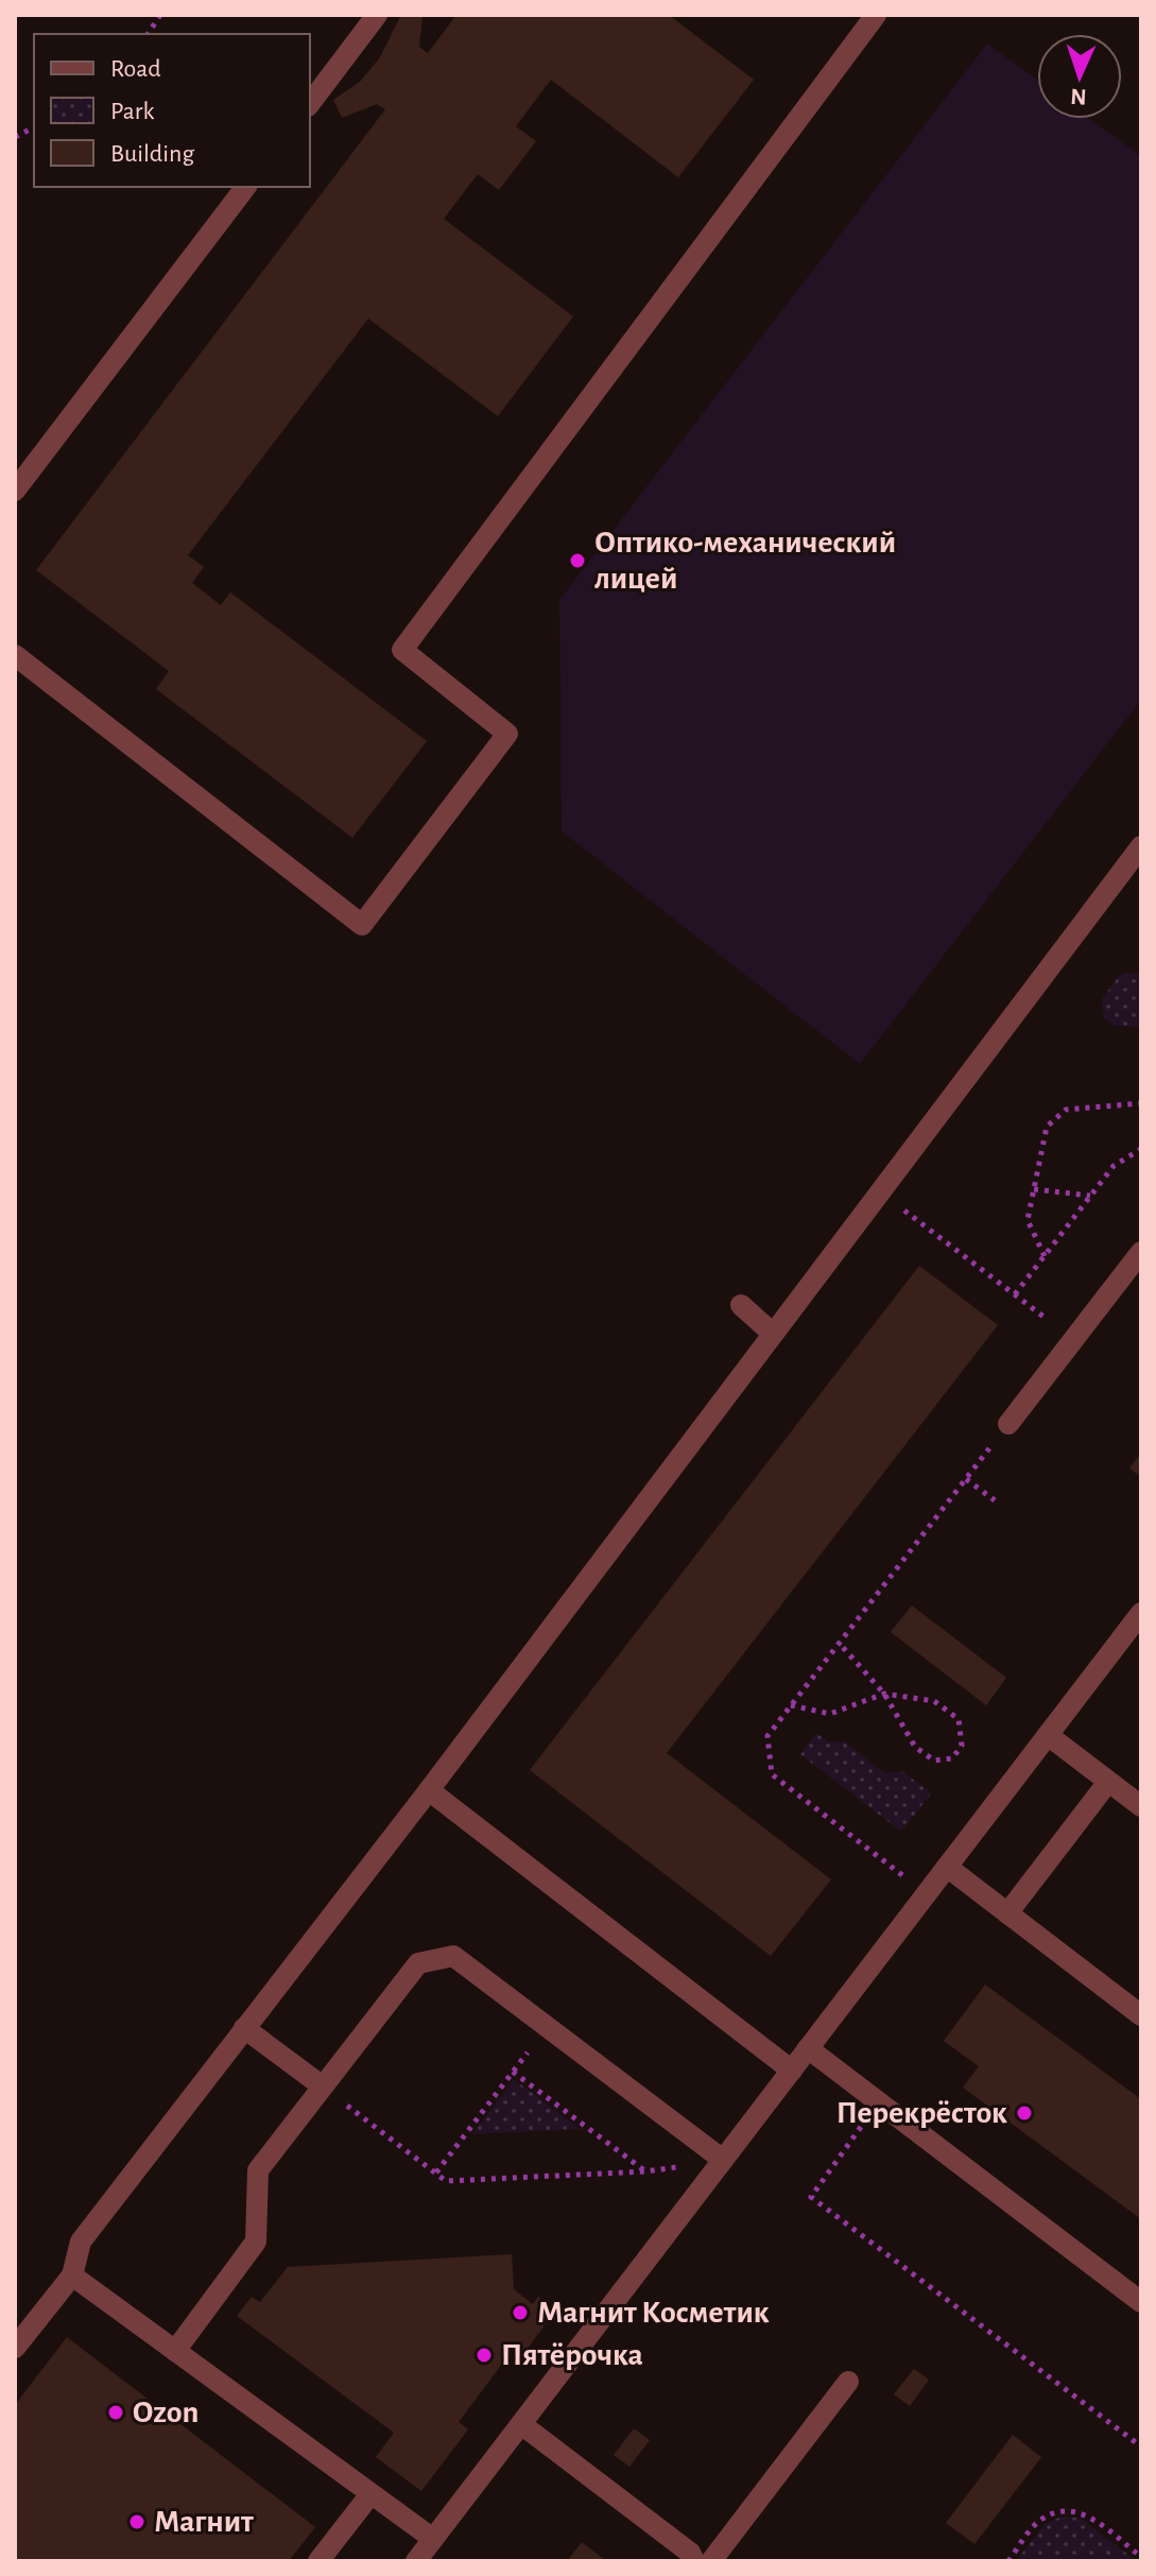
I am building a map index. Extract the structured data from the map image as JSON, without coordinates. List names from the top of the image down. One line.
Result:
{"places":["Оптико-механический лицей","Перекрёсток","Магнит Косметик","Пятёрочка","Ozon","Магнит"],"legend":["Road","Park","Building"],"north":"bottom"}
